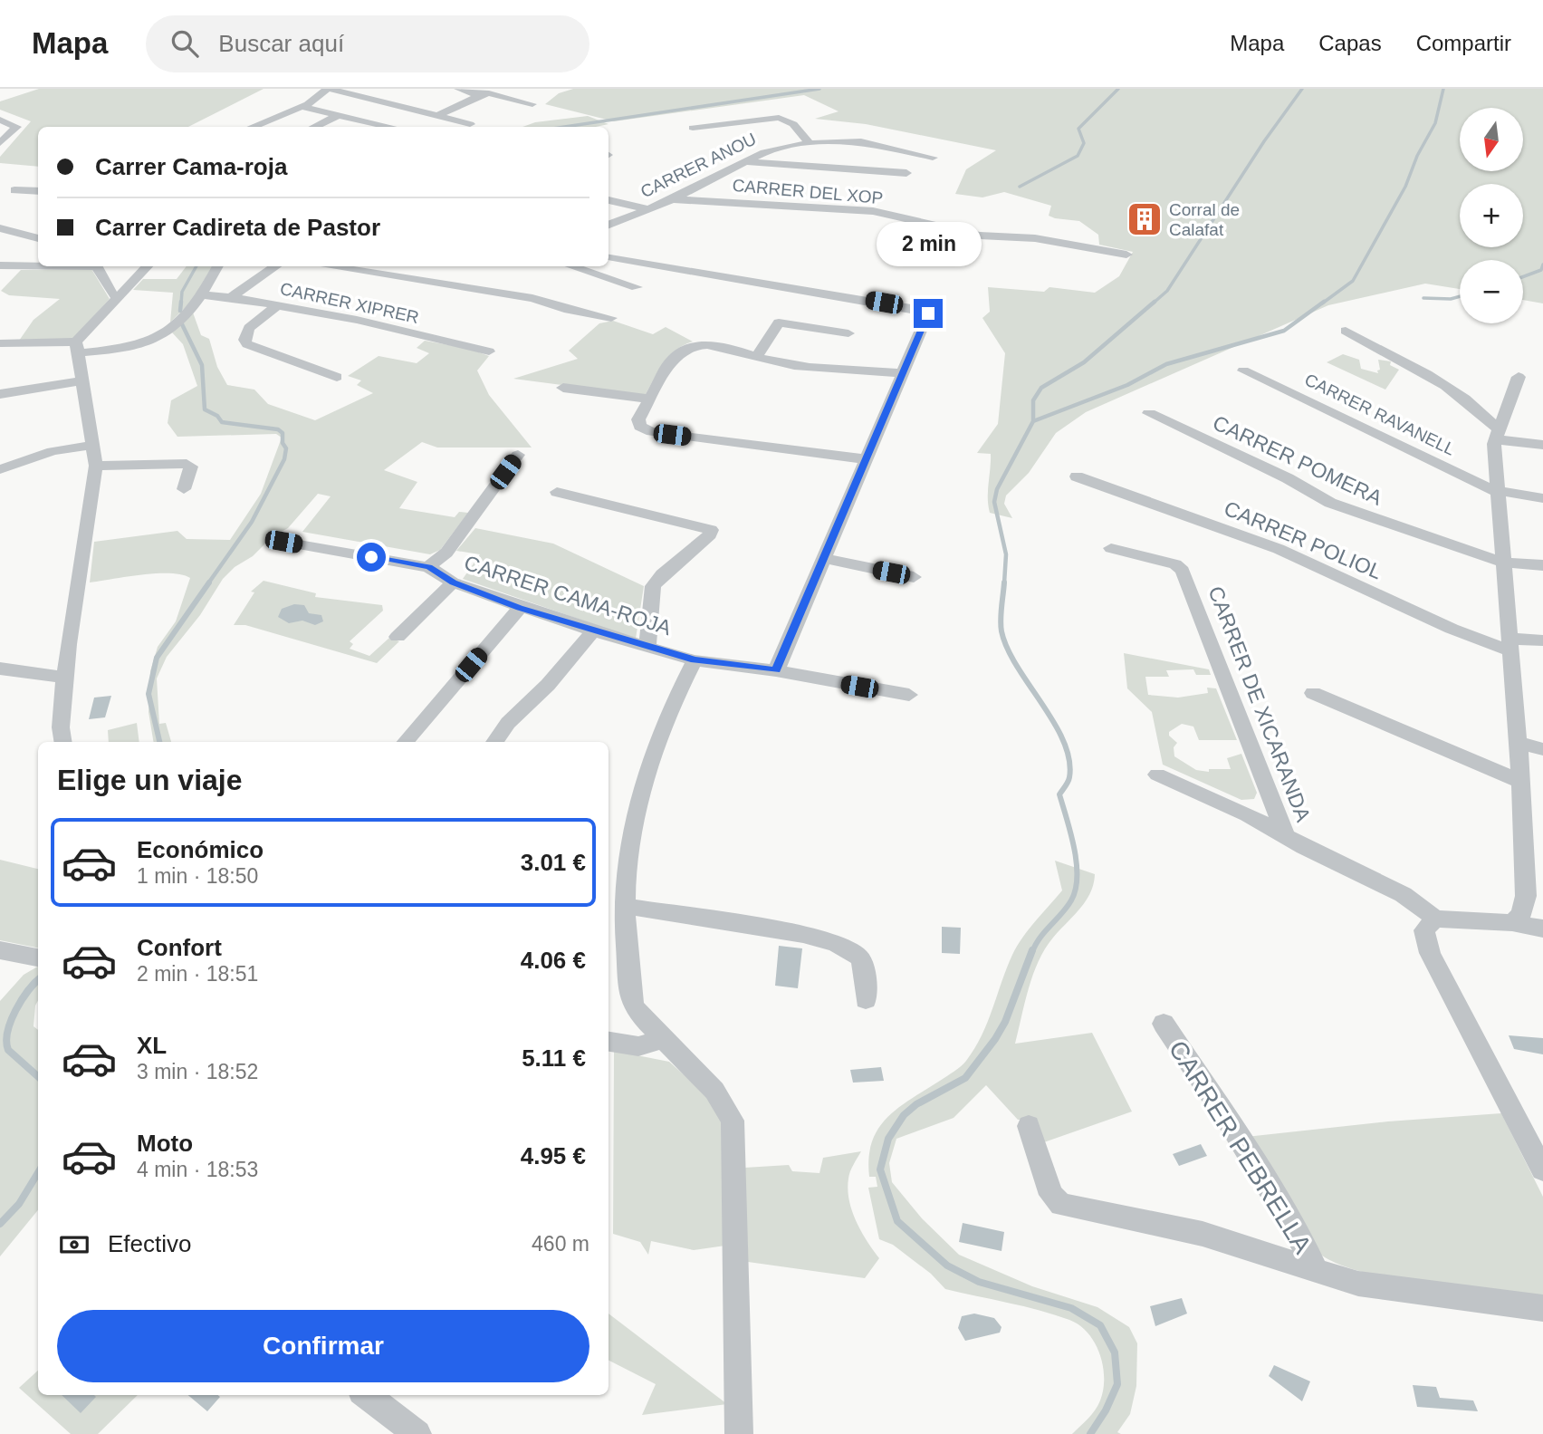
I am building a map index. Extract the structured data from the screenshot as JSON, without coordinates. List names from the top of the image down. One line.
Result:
{"streets":{"street":["CARRER ANOU","CARRER DEL XOP","CARRER XIPRER","CARRER RAVANELL","CARRER POMERA","CARRER POLIOL","CARRER CAMA-ROJA","CARRER DE XICARANDA","CARRER PEBRELLA"]},"crossings":[["CARRER ANOU","CARRER DEL XOP"]],"places":{"building":["Corral de Calafat"]},"north":"bottom","page":{"header":"Mapa","search":"Buscar aquí","nav":["Mapa","Capas","Compartir"],"map_buttons":["+","−"],"banner":["Carrer Cama-roja","Carrer Cadireta de Pastor"],"bubble":"2 min","heading":"Elige un viaje","list":[{"name":"Económico","note":"1 min · 18:50","value":"3.01 €"},{"name":"Confort","note":"2 min · 18:51","value":"4.06 €"},{"name":"XL","note":"3 min · 18:52","value":"5.11 €"},{"name":"Moto","note":"4 min · 18:53","value":"4.95 €"}],"pay":["Efectivo","460 m"],"buttons":"Confirmar"}}
